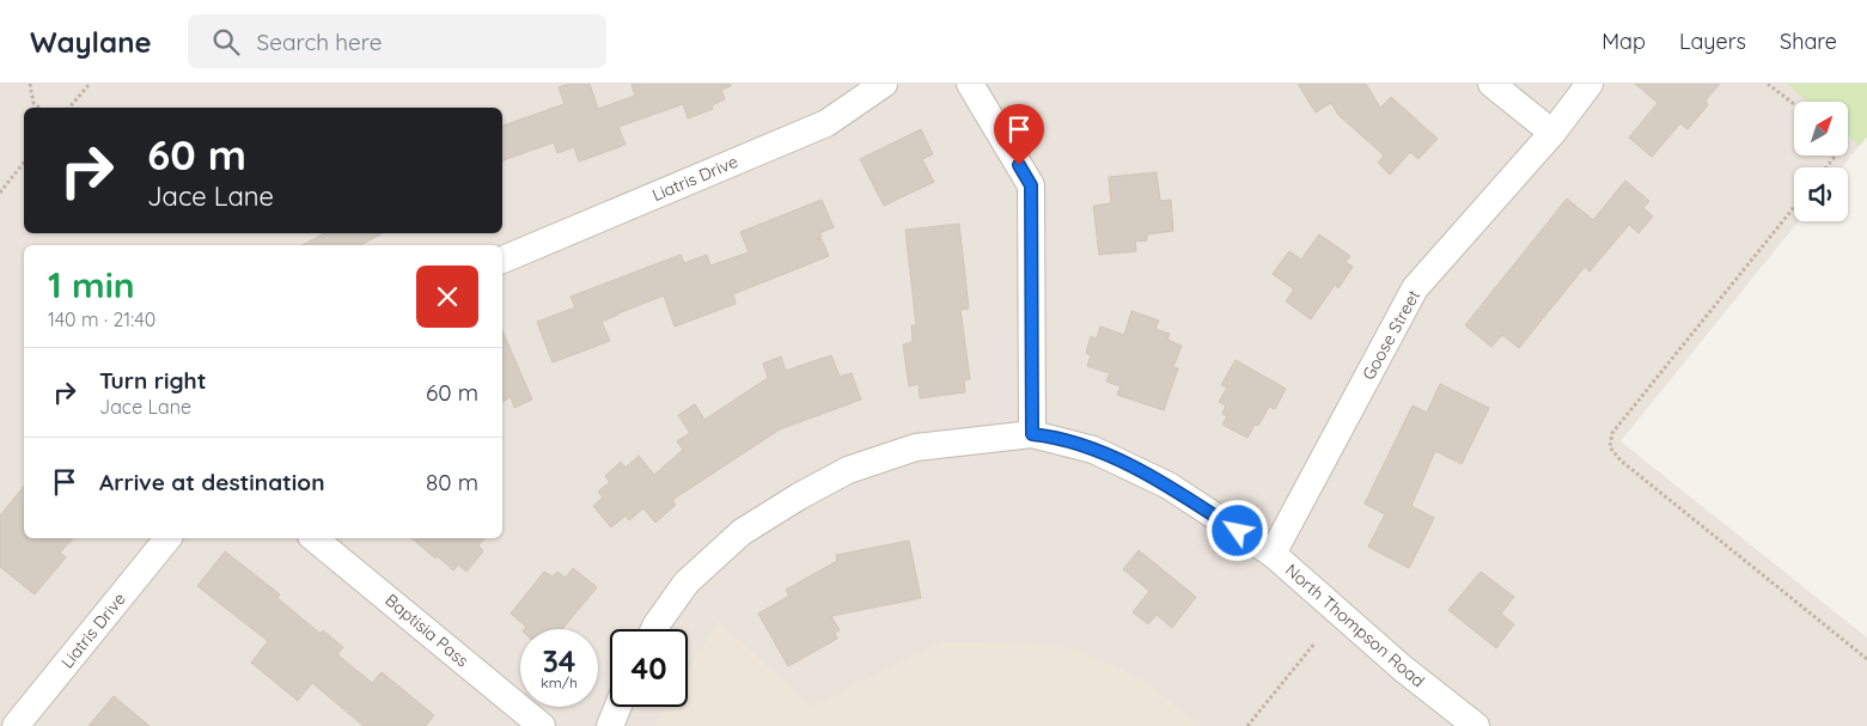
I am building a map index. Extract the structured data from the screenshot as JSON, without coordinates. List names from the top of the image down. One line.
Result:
{"streets":{"street":["Liatris Drive","Goose Street","North Thompson Road","Baptisia Pass"]},"crossings":[["Goose Street","North Thompson Road"]],"north":"top right","page":{"header":"Waylane","search":"Search here","nav":["Map","Layers","Share"],"turn":["60 m","Jace Lane"],"heading":["1 min","140 m · 21:40"],"list":[{"name":"Turn right","note":"Jace Lane","value":"60 m"},{"name":"Arrive at destination","value":"80 m"}],"speed":"34 km/h","limit":"40"}}
